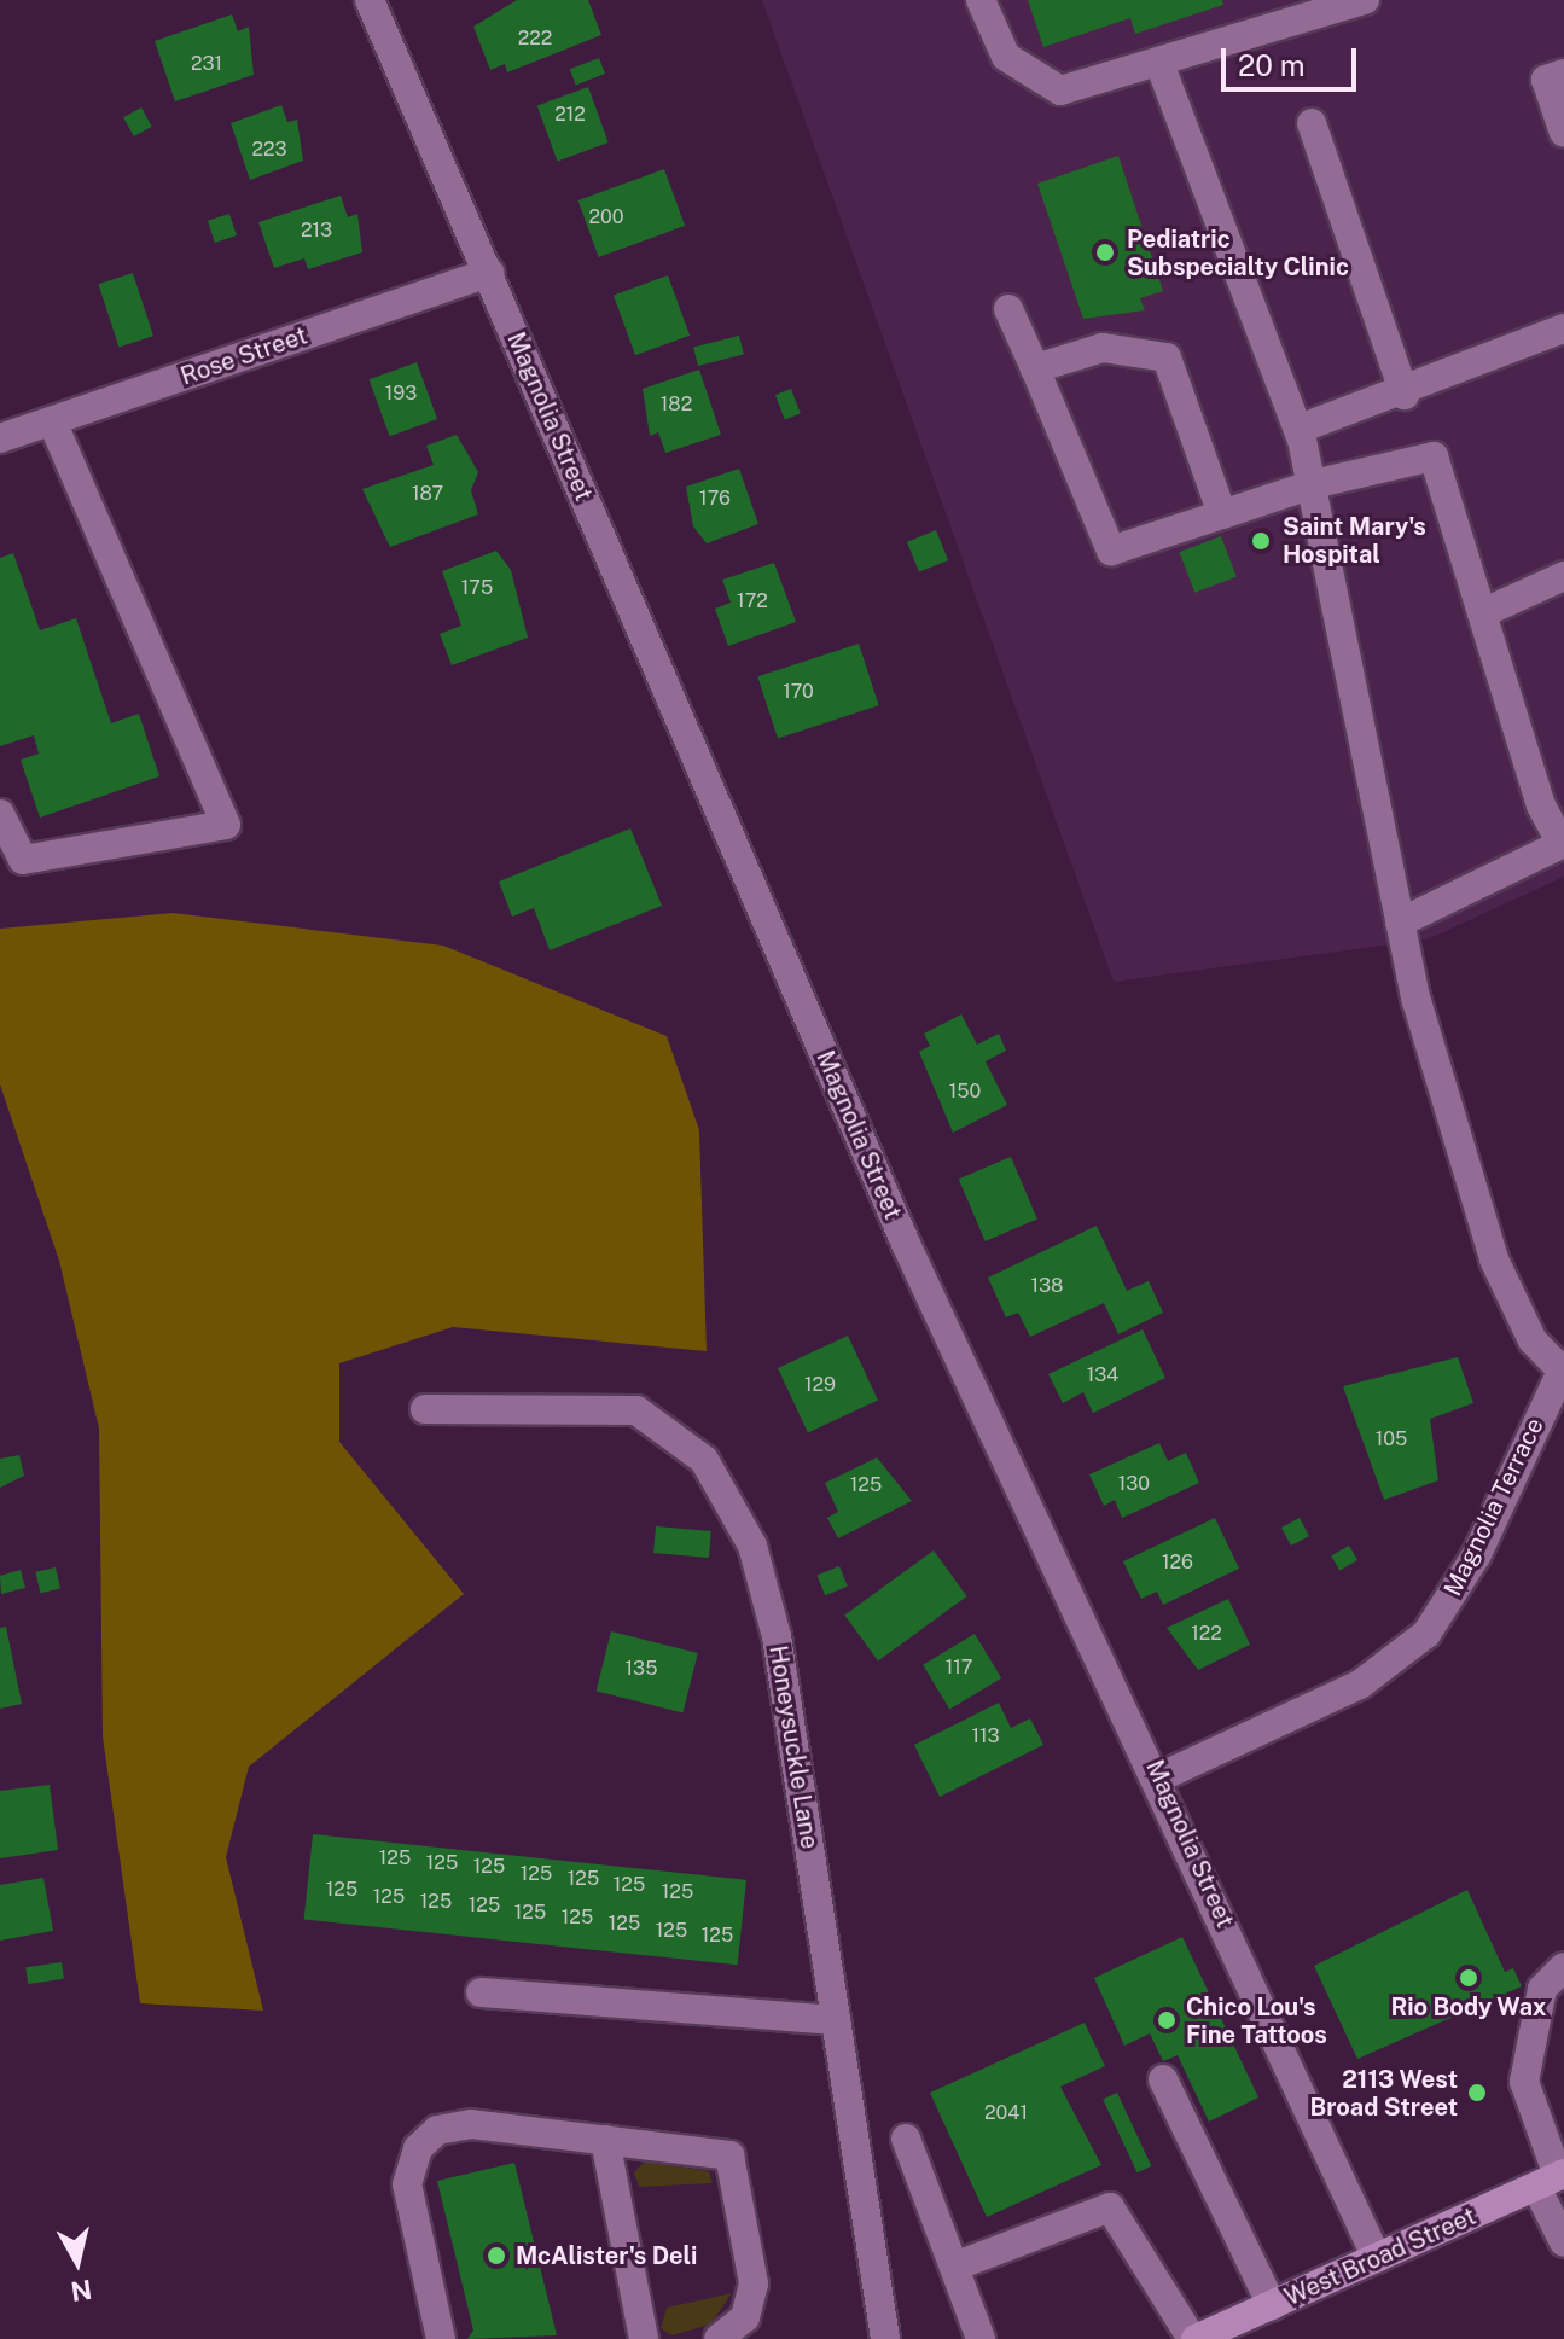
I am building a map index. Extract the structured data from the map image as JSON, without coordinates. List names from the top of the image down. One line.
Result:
{"streets":{"main road":["West Broad Street"],"street":["Rose Street","Magnolia Street","Magnolia Terrace","Honeysuckle Lane"]},"crossings":[["Rose Street","Magnolia Street"],["Magnolia Street","Magnolia Terrace"],["Magnolia Street","West Broad Street"]],"places":["Pediatric Subspecialty Clinic","Saint Mary's Hospital","Rio Body Wax","Chico Lou's Fine Tattoos","2113 West Broad Street","McAlister's Deli"],"house_numbers":["222","231","212","223","200","213","193","182","187","176","175","172","170","150","138","134","129","105","130","125","126","122","117","135","113","125","125","125","125","125","125","125","125","125","125","125","125","125","125","125","125","2041"],"scale_bar":"20 m","north":"bottom"}
